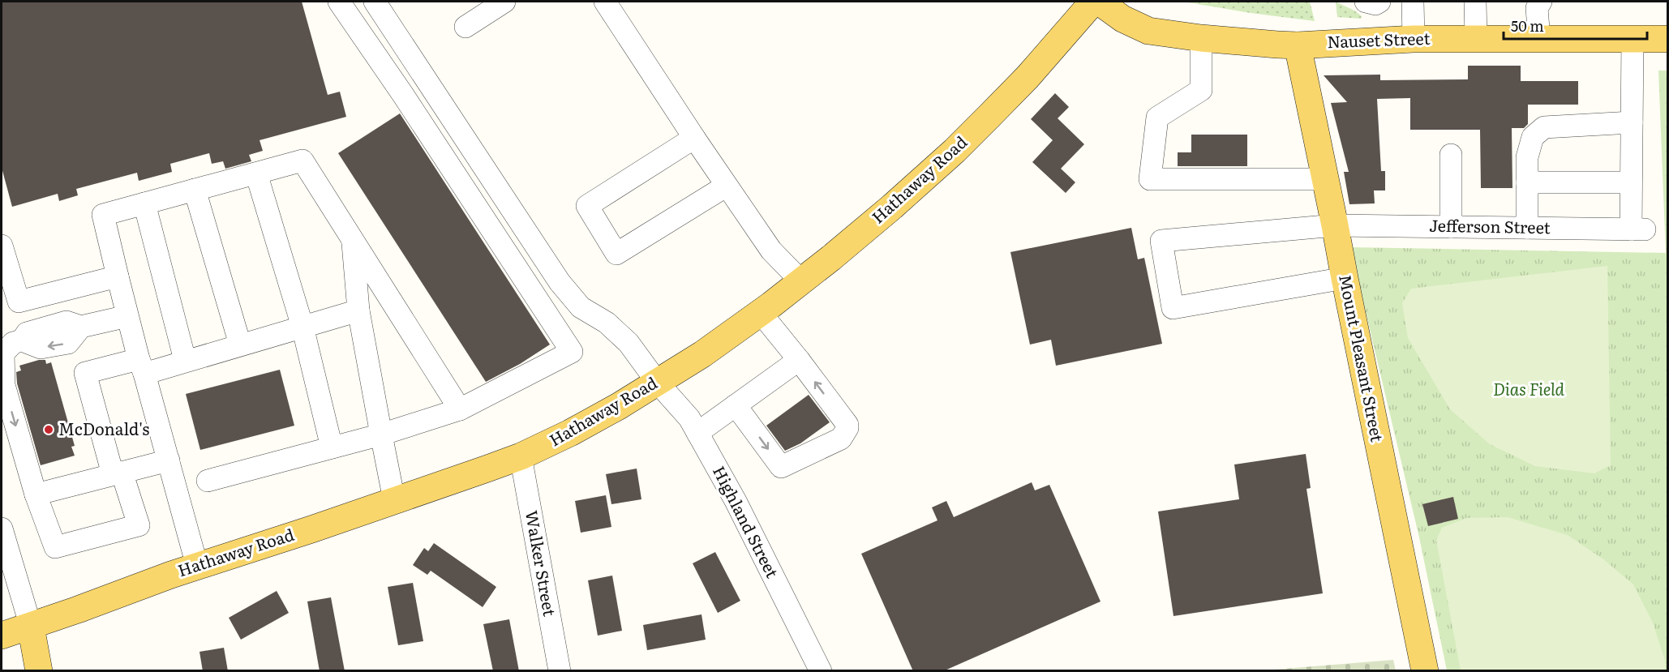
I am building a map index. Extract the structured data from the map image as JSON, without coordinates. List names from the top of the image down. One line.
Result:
{"streets":{"main road":["Nauset Street","Hathaway Road","Mount Pleasant Street"],"street":["Jefferson Street","Highland Street","Walker Street"]},"crossings":[["Nauset Street","Mount Pleasant Street"],["Hathaway Road","Highland Street"],["Hathaway Road","Walker Street"],["Jefferson Street","Mount Pleasant Street"]],"parks":["Dias Field"],"places":["McDonald's"],"scale_bar":"50 m"}
